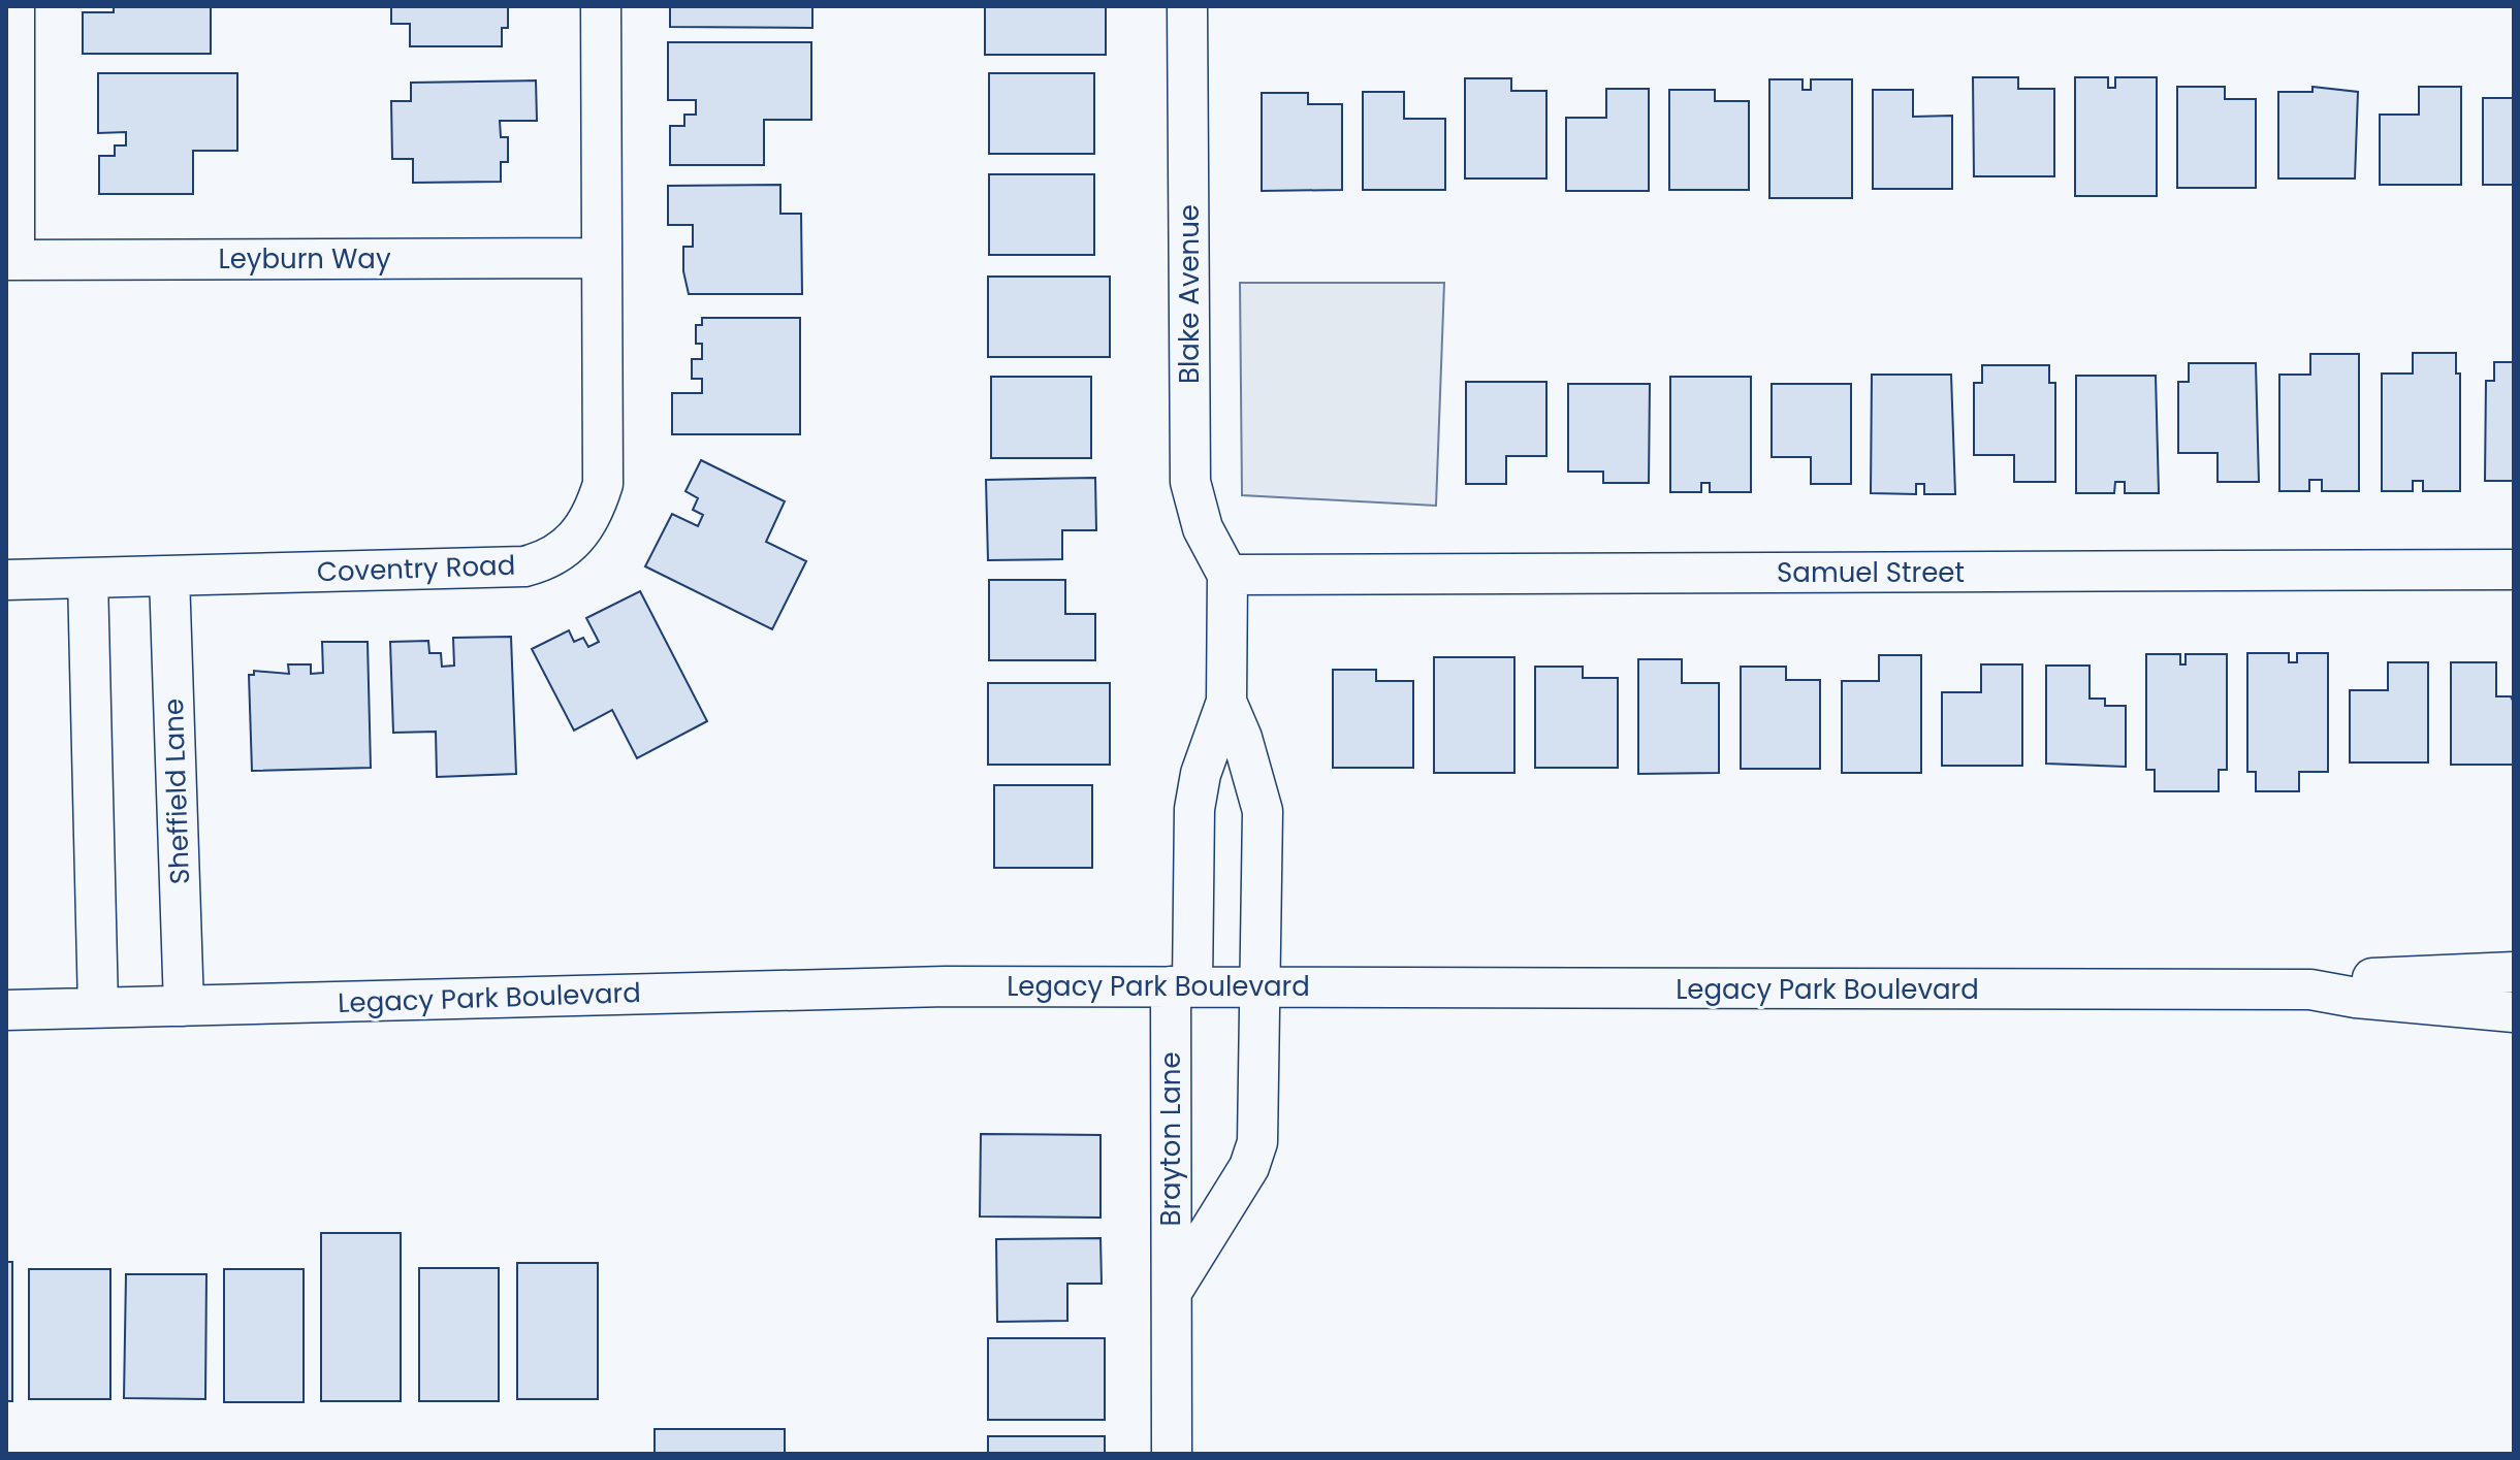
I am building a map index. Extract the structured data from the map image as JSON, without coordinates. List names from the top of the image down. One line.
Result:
{"streets":{"street":["Leyburn Way","Blake Avenue","Coventry Road","Samuel Street","Sheffield Lane","Legacy Park Boulevard","Brayton Lane"]},"crossings":[["Leyburn Way","Coventry Road"],["Blake Avenue","Samuel Street"],["Coventry Road","Sheffield Lane"],["Sheffield Lane","Legacy Park Boulevard"],["Legacy Park Boulevard","Brayton Lane"]]}
